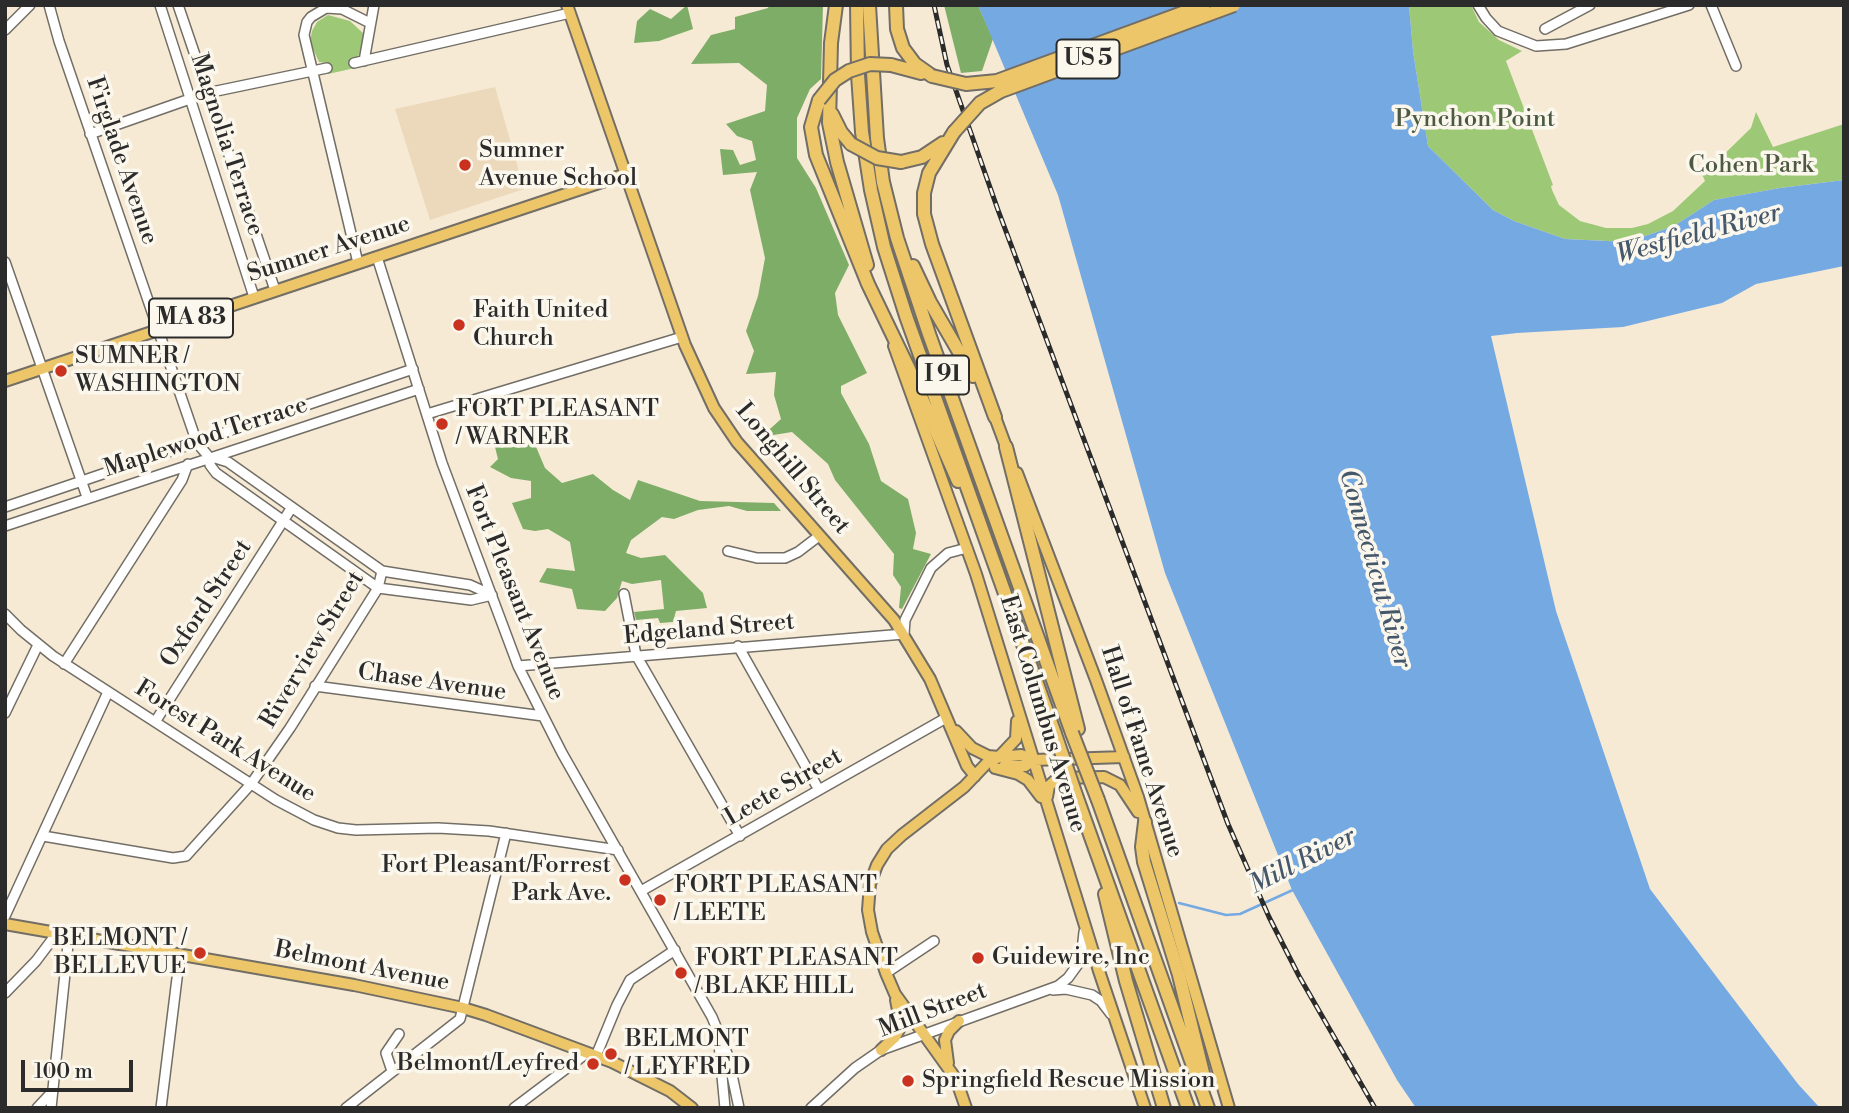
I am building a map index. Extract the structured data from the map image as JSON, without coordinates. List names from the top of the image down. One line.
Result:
{"streets":{"highway":["US 5","I 91"],"main road":["Sumner Avenue","MA 83","Longhill Street","East Columbus Avenue","Hall of Fame Avenue","Belmont Avenue"],"street":["Magnolia Terrace","Firglade Avenue","Maplewood Terrace","Fort Pleasant Avenue","Oxford Street","Edgeland Street","Riverview Street","Chase Avenue","Forest Park Avenue","Leete Street","Mill Street"]},"crossings":[["Magnolia Terrace","Sumner Avenue"],["Firglade Avenue","Sumner Avenue"],["Firglade Avenue","Maplewood Terrace"],["Sumner Avenue","Longhill Street"],["Sumner Avenue","Fort Pleasant Avenue"],["Maplewood Terrace","Fort Pleasant Avenue"],["Longhill Street","Edgeland Street"],["Longhill Street","East Columbus Avenue"],["Longhill Street","Leete Street"],["Longhill Street","Mill Street"],["Fort Pleasant Avenue","Edgeland Street"],["Fort Pleasant Avenue","Chase Avenue"],["Fort Pleasant Avenue","Forest Park Avenue"],["Fort Pleasant Avenue","Leete Street"],["Oxford Street","Forest Park Avenue"],["Riverview Street","Chase Avenue"],["Riverview Street","Forest Park Avenue"],["East Columbus Avenue","Mill Street"]],"water":["Westfield River","Connecticut River","Mill River"],"parks":["Pynchon Point","Cohen Park"],"places":["Sumner Avenue School","Faith United Church","SUMNER / WASHINGTON","FORT PLEASANT / WARNER","Fort Pleasant/Forrest Park Ave.","FORT PLEASANT / LEETE","BELMONT / BELLEVUE","Guidewire, Inc","FORT PLEASANT / BLAKE HILL","BELMONT / LEYFRED","Belmont/Leyfred","Springfield Rescue Mission"],"scale_bar":"100 m"}
